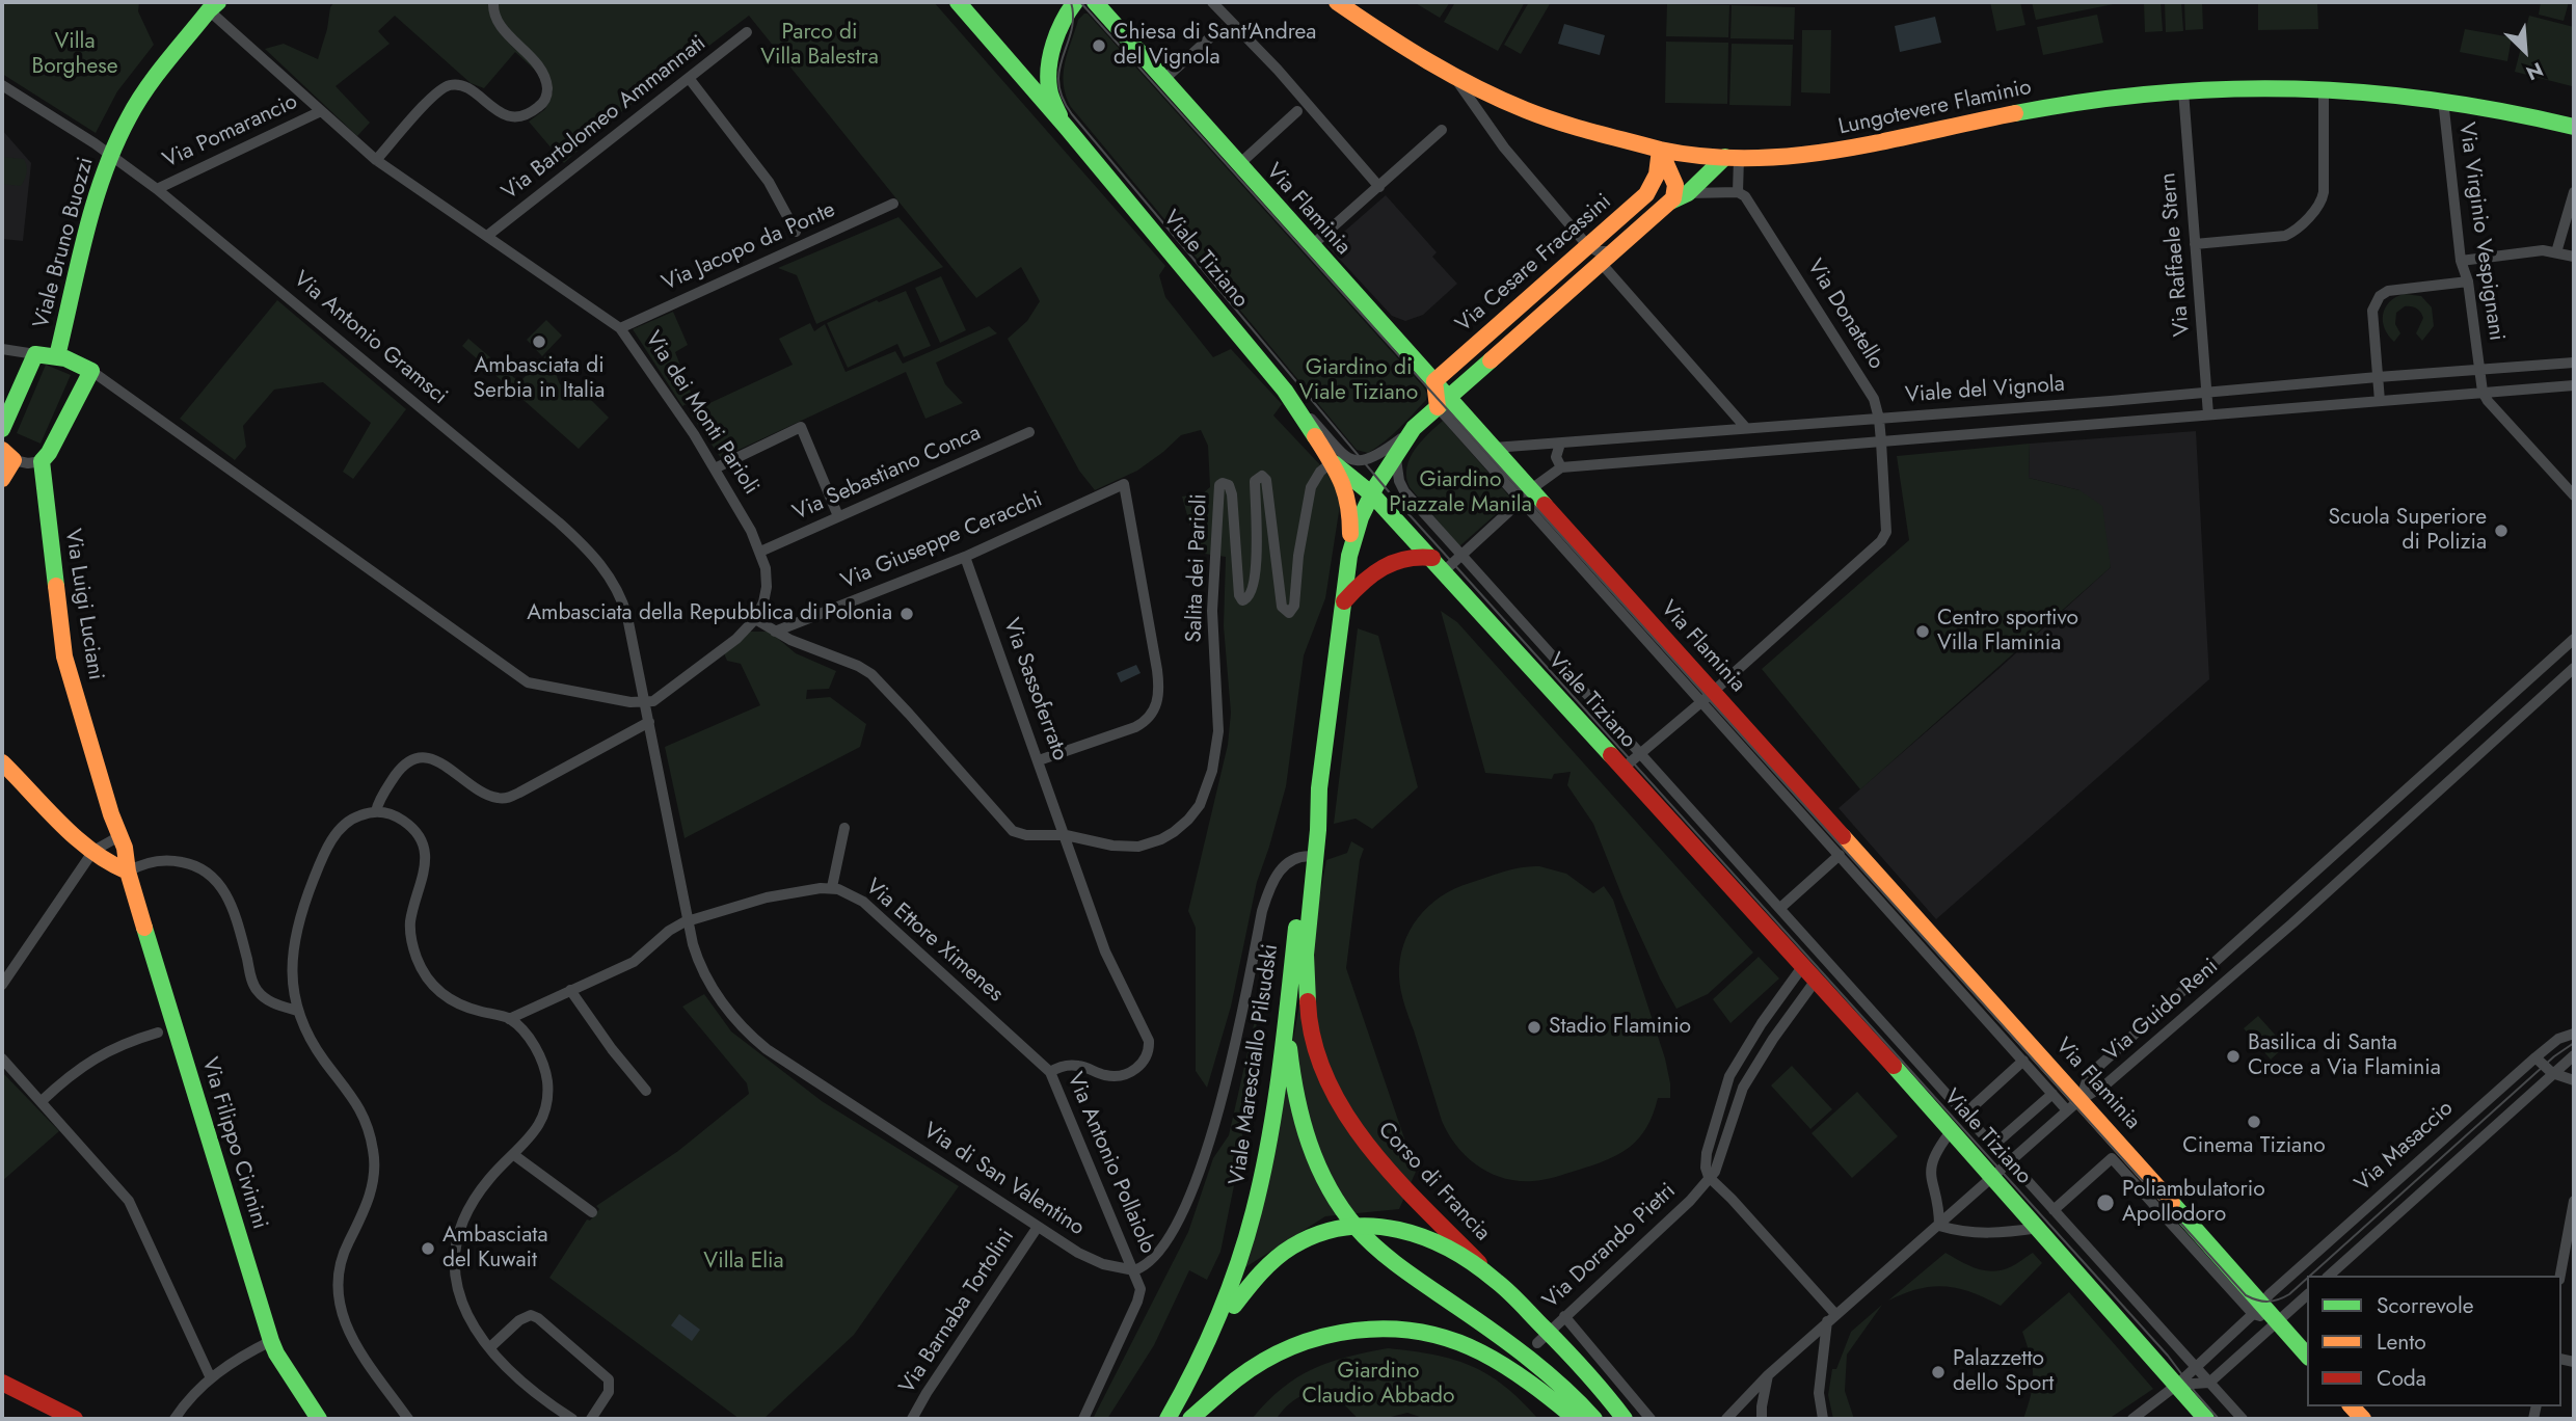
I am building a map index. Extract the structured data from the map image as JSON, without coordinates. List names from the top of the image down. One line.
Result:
{"streets":{"main road":["Lungotevere Flaminio","Via Flaminia","Viale Bruno Buozzi","Viale Tiziano","Via Cesare Fracassini","Via Luigi Luciani","Viale Maresciallo Pilsudski","Via Filippo Civinini","Corso di Francia"],"street":["Via Bartolomeo Ammannati","Via Pomarancio","Via Virginio Vespignani","Via Jacopo da Ponte","Via Raffaele Stern","Via Donatello","Via Antonio Gramsci","Viale del Vignola","Via dei Monti Parioli","Via Sebastiano Conca","Via Giuseppe Ceracchi","Salita dei Parioli","Via Sassoferrato","Via Ettore Ximenes","Via Guido Reni","Via Masaccio","Via Antonio Pollaiolo","Via di San Valentino","Via Dorando Pietri","Via Barnaba Tortolini"]},"crossings":[["Lungotevere Flaminio","Via Virginio Vespignani"],["Lungotevere Flaminio","Via Raffaele Stern"],["Lungotevere Flaminio","Via Cesare Fracassini"],["Via Bartolomeo Ammannati","Via dei Monti Parioli"],["Via Pomarancio","Via Antonio Gramsci"],["Via Flaminia","Viale Tiziano"],["Via Flaminia","Via Cesare Fracassini"],["Via Flaminia","Via Donatello"],["Via Flaminia","Viale del Vignola"],["Via Flaminia","Via Guido Reni"],["Via Flaminia","Via Masaccio"],["Via Virginio Vespignani","Viale del Vignola"],["Viale Bruno Buozzi","Via Antonio Gramsci"],["Via Jacopo da Ponte","Via dei Monti Parioli"],["Via Raffaele Stern","Viale del Vignola"],["Viale Tiziano","Via Cesare Fracassini"],["Viale Tiziano","Via Donatello"],["Viale Tiziano","Salita dei Parioli"],["Viale Tiziano","Via Masaccio"],["Viale Tiziano","Via Dorando Pietri"],["Via Cesare Fracassini","Viale Maresciallo Pilsudski"],["Via Donatello","Viale del Vignola"],["Via Antonio Gramsci","Via dei Monti Parioli"],["Via Antonio Gramsci","Via di San Valentino"],["Via dei Monti Parioli","Via Sebastiano Conca"],["Via dei Monti Parioli","Via di San Valentino"],["Via Giuseppe Ceracchi","Via Sassoferrato"],["Salita dei Parioli","Via Sassoferrato"],["Via Luigi Luciani","Via Filippo Civinini"],["Via Sassoferrato","Via Ettore Ximenes"],["Via Sassoferrato","Via Antonio Pollaiolo"],["Via Ettore Ximenes","Via Antonio Pollaiolo"],["Via Ettore Ximenes","Via di San Valentino"],["Viale Maresciallo Pilsudski","Corso di Francia"],["Via Antonio Pollaiolo","Via di San Valentino"],["Via di San Valentino","Via Barnaba Tortolini"]],"parks":["Parco di Villa Balestra","Villa Borghese","Giardino di Viale Tiziano","Giardino Piazzale Manila","Villa Elia","Giardino Claudio Abbado"],"places":["Chiesa di Sant'Andrea del Vignola","Ambasciata di Serbia in Italia","Scuola Superiore di Polizia","Ambasciata della Repubblica di Polonia","Centro sportivo Villa Flaminia","Stadio Flaminio","Basilica di Santa Croce a Via Flaminia","Cinema Tiziano","Poliambulatorio Apollodoro","Ambasciata del Kuwait","Palazzetto dello Sport"],"legend":["Scorrevole","Lento","Coda"],"north":"bottom right"}
